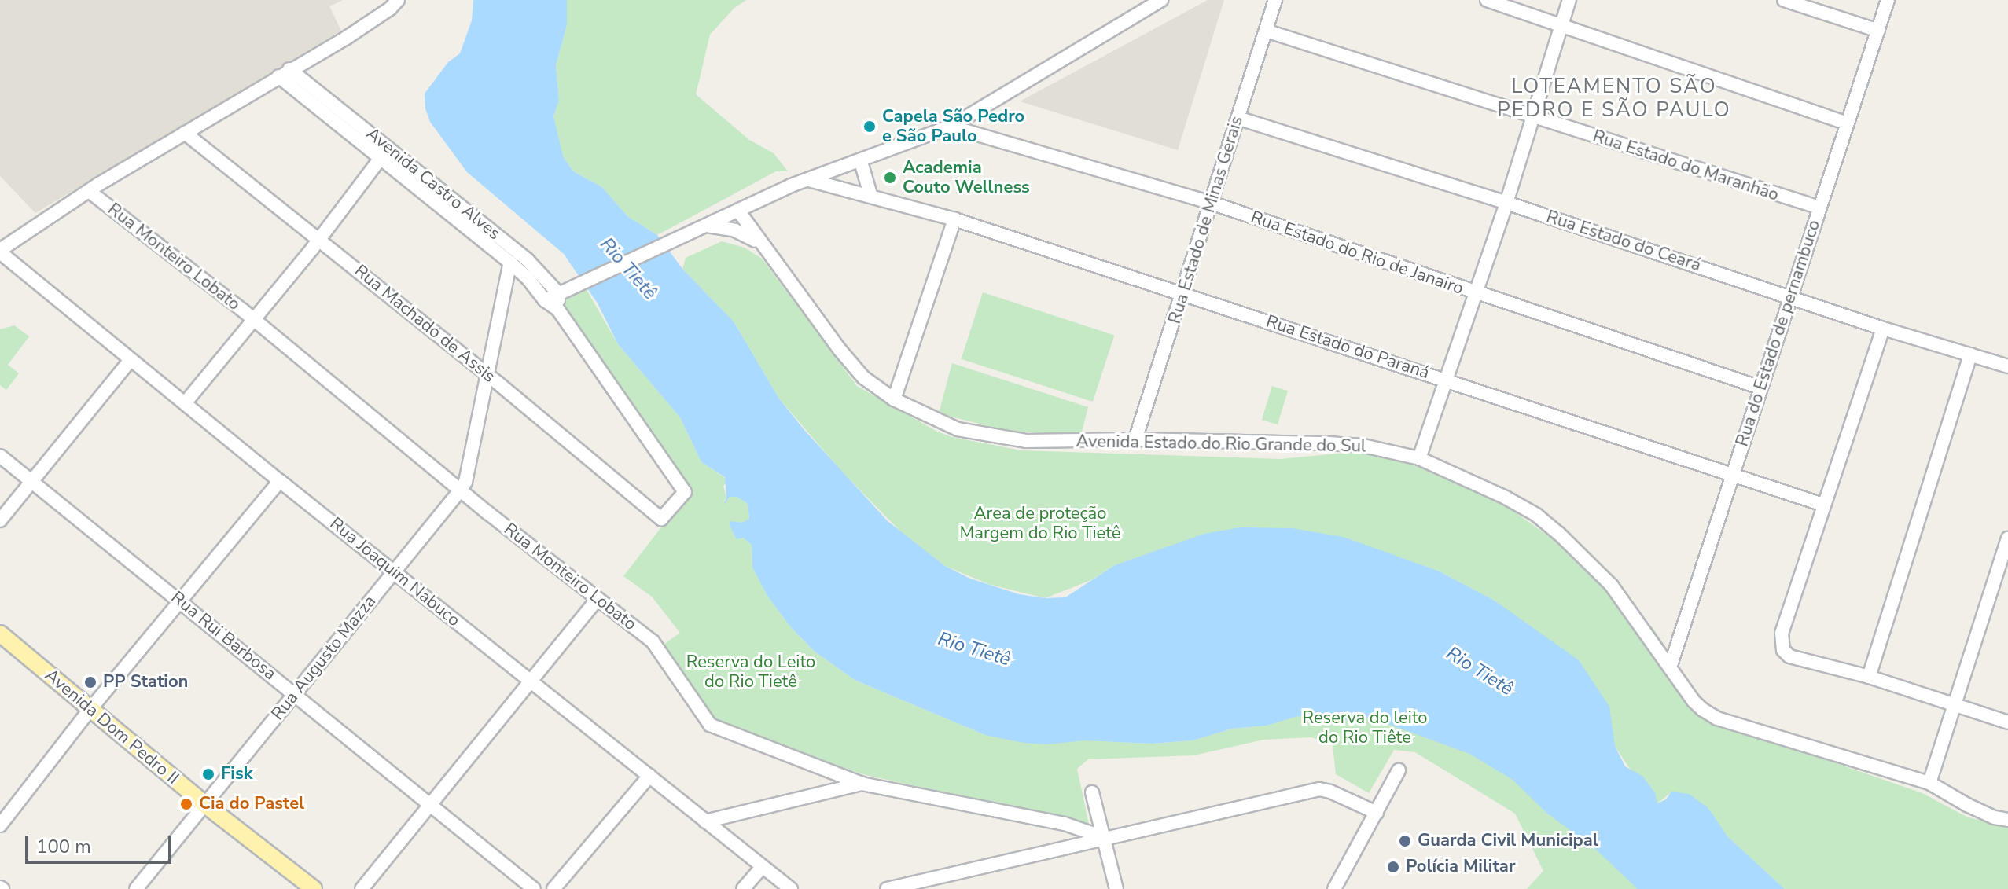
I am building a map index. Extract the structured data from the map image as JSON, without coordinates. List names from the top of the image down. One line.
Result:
{"streets":{"main road":["Avenida Dom Pedro II"],"street":["Rua Estado do Maranhão","Avenida Castro Alves","Rua Estado de Minas Gerais","Rua Estado do Ceará","Rua Estado do Rio de Janairo","Rua Monteiro Lobato","Rua Machado de Assis","Rua do Estado de pernambuco","Rua Estado do Paraná","Avenida Estado do Rio Grande do Sul","Rua Joaquim Nabuco","Rua Rui Barbosa","Rua Augusto Mazza"]},"crossings":[["Rua Estado do Maranhão","Rua Estado de Minas Gerais"],["Rua Estado do Maranhão","Rua do Estado de pernambuco"],["Avenida Castro Alves","Rua Machado de Assis"],["Avenida Castro Alves","Rua Augusto Mazza"],["Rua Estado de Minas Gerais","Rua Estado do Ceará"],["Rua Estado de Minas Gerais","Rua Estado do Rio de Janairo"],["Rua Estado de Minas Gerais","Rua Estado do Paraná"],["Rua Estado de Minas Gerais","Avenida Estado do Rio Grande do Sul"],["Rua Estado do Ceará","Rua do Estado de pernambuco"],["Rua Estado do Rio de Janairo","Rua do Estado de pernambuco"],["Rua Monteiro Lobato","Rua Augusto Mazza"],["Rua Machado de Assis","Rua Augusto Mazza"],["Rua do Estado de pernambuco","Rua Estado do Paraná"],["Rua do Estado de pernambuco","Avenida Estado do Rio Grande do Sul"],["Rua Joaquim Nabuco","Rua Augusto Mazza"],["Rua Rui Barbosa","Rua Augusto Mazza"],["Rua Augusto Mazza","Avenida Dom Pedro II"]],"districts":["LOTEAMENTO SÃO PEDRO E SÃO PAULO"],"water":["Rio Tietê"],"parks":["Area de proteção Margem do Rio Tietê","Reserva do Leito do Rio Tietê","Reserva do leito do Rio Tiête"],"places":["Capela São Pedro e São Paulo","Academia Couto Wellness","PP Station","Fisk","Cia do Pastel","Guarda Civil Municipal","Polícia Militar"],"scale_bar":"100 m"}
